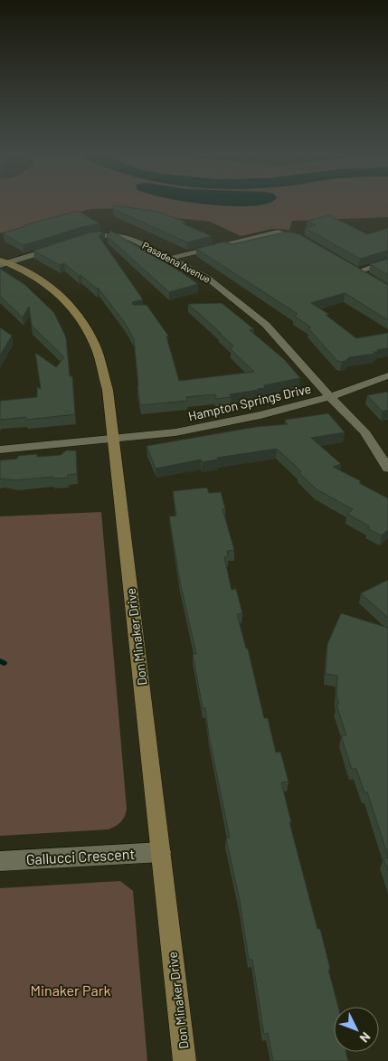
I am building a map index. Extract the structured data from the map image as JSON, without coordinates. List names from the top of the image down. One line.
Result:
{"streets":{"street":["Pasadena Avenue","Hampton Springs Drive","Don Minaker Drive","Gallucci Crescent"]},"crossings":[["Pasadena Avenue","Hampton Springs Drive"],["Hampton Springs Drive","Don Minaker Drive"],["Don Minaker Drive","Gallucci Crescent"]],"parks":["Minaker Park"],"north":"bottom right"}
